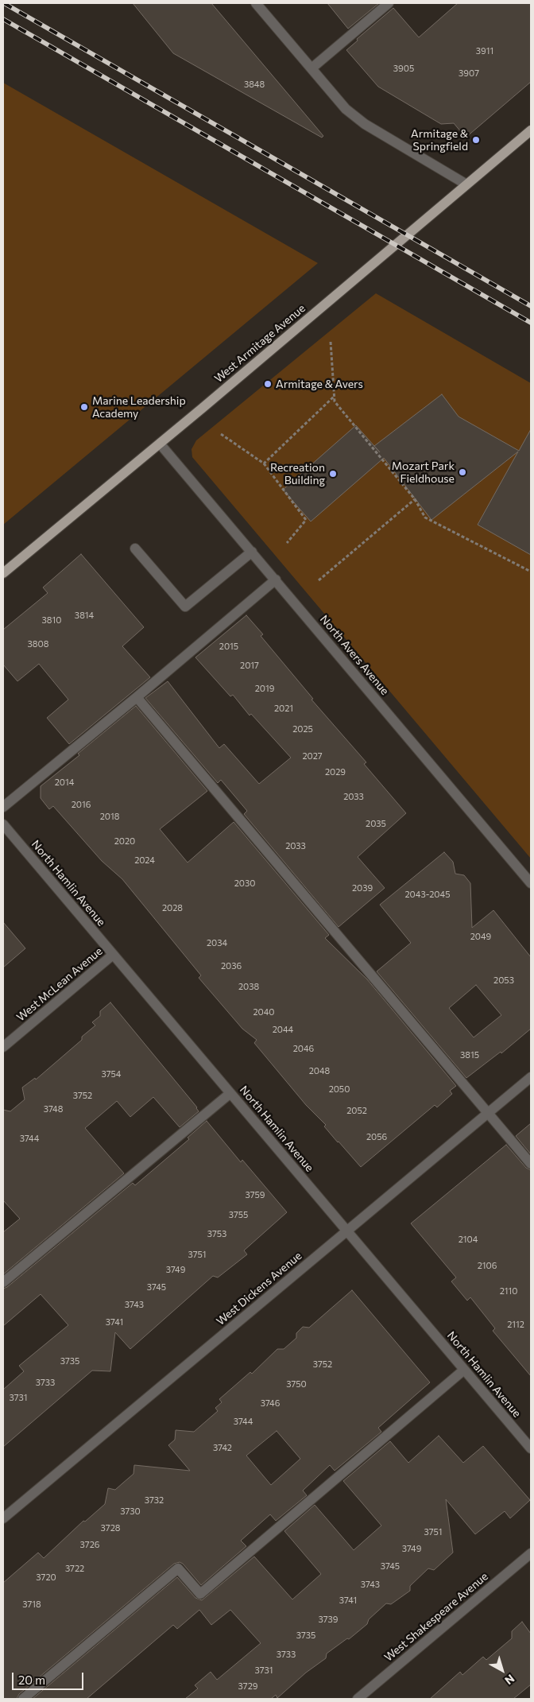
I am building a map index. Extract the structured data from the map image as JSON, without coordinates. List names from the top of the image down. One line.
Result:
{"streets":{"main road":["West Armitage Avenue"],"street":["North Avers Avenue","North Hamlin Avenue","West McLean Avenue","West Dickens Avenue","West Shakespeare Avenue"]},"crossings":[["West Armitage Avenue","North Avers Avenue"],["North Hamlin Avenue","West McLean Avenue"],["North Hamlin Avenue","West Dickens Avenue"]],"places":["Armitage & Springfield","Armitage & Avers","Marine Leadership Academy","Mozart Park Fieldhouse","Recreation Building"],"house_numbers":["3911","3905","3907","3848","3814","3810","3808","2015","2017","2019","2021","2025","2027","2029","2014","2033","2016","2018","2035","2020","2033","2024","2030","2039","2043-2045","2028","2049","2034","2036","2053","2038","2040","2044","2046","3815","2048","3754","2050","3752","3748","2052","2056","3744","3759","3755","3753","2104","3751","2106","3749","3745","2110","3743","3741","2112","3735","3752","3733","3750","3731","3746","3744","3742","3732","3730","3728","3751","3726","3749","3745","3722","3720","3743","3741","3718","3739","3735","3733","3731","3729"],"scale_bar":"20 m","north":"bottom right"}
